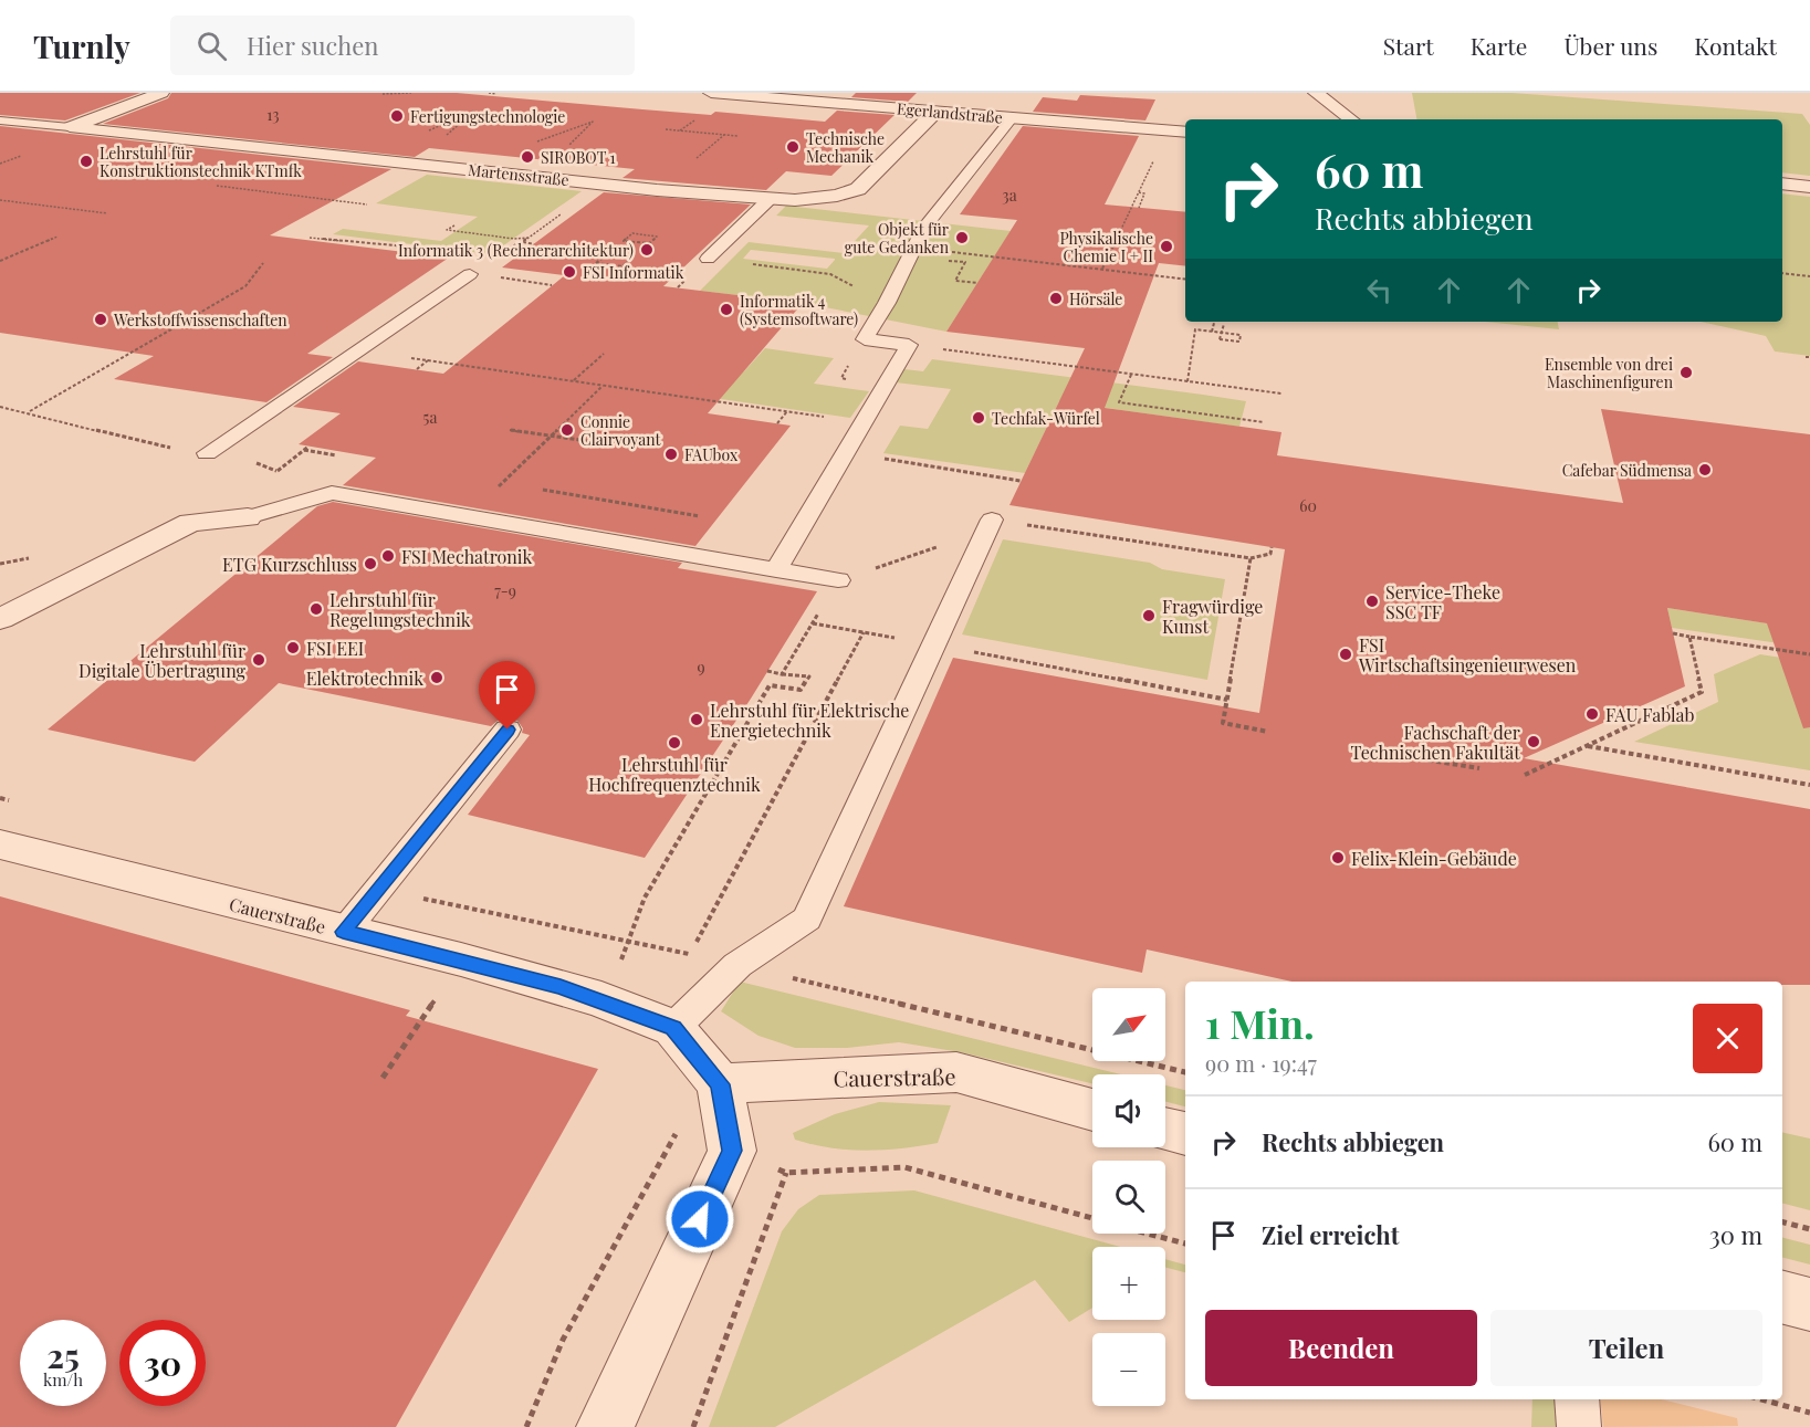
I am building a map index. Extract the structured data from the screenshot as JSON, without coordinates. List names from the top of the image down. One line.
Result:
{"streets":{"street":["Egerlandstraße","Martensstraße","Cauerstraße"]},"crossings":[["Egerlandstraße","Martensstraße"]],"places":["Fertigungstechnologie","Technische Mechanik","SIROBOT 1","Lehrstuhl für Konstruktionstechnik KTmfk","Objekt für gute Gedanken","Physikalische Chemie I + II","Informatik 3 (Rechnerarchitektur)","FSI Informatik","Hörsäle","Informatik 4 (Systemsoftware)","Werkstoffwissenschaften","Ensemble von drei Maschinenfiguren","Techfak-Würfel","Connie Clairvoyant","FAUbox","Cafebar Südmensa","FSI Mechatronik","ETG Kurzschluss","Service-Theke SSC TF","Lehrstuhl für Regelungstechnik","Fragwürdige Kunst","FSI EEI","FSI Wirtschaftsingenieurwesen","Lehrstuhl für Digitale Übertragung","Elektrotechnik","FAU Fablab","Lehrstuhl für Elektrische Energietechnik","Fachschaft der Technischen Fakultät","Lehrstuhl für Hochfrequenztechnik","Felix-Klein-Gebäude"],"house_numbers":["13","3a","5a","60","7-9","9"],"north":"top right","page":{"header":"Turnly","search":"Hier suchen","nav":["Start","Karte","Über uns","Kontakt"],"turn":["60 m","Rechts abbiegen"],"heading":["1 Min.","90 m · 19:47"],"map_buttons":["+","−"],"list":[{"name":"Rechts abbiegen","value":"60 m"},{"name":"Ziel erreicht","value":"30 m"}],"buttons":["Beenden","Teilen"],"speed":"25 km/h","limit":"30"}}
